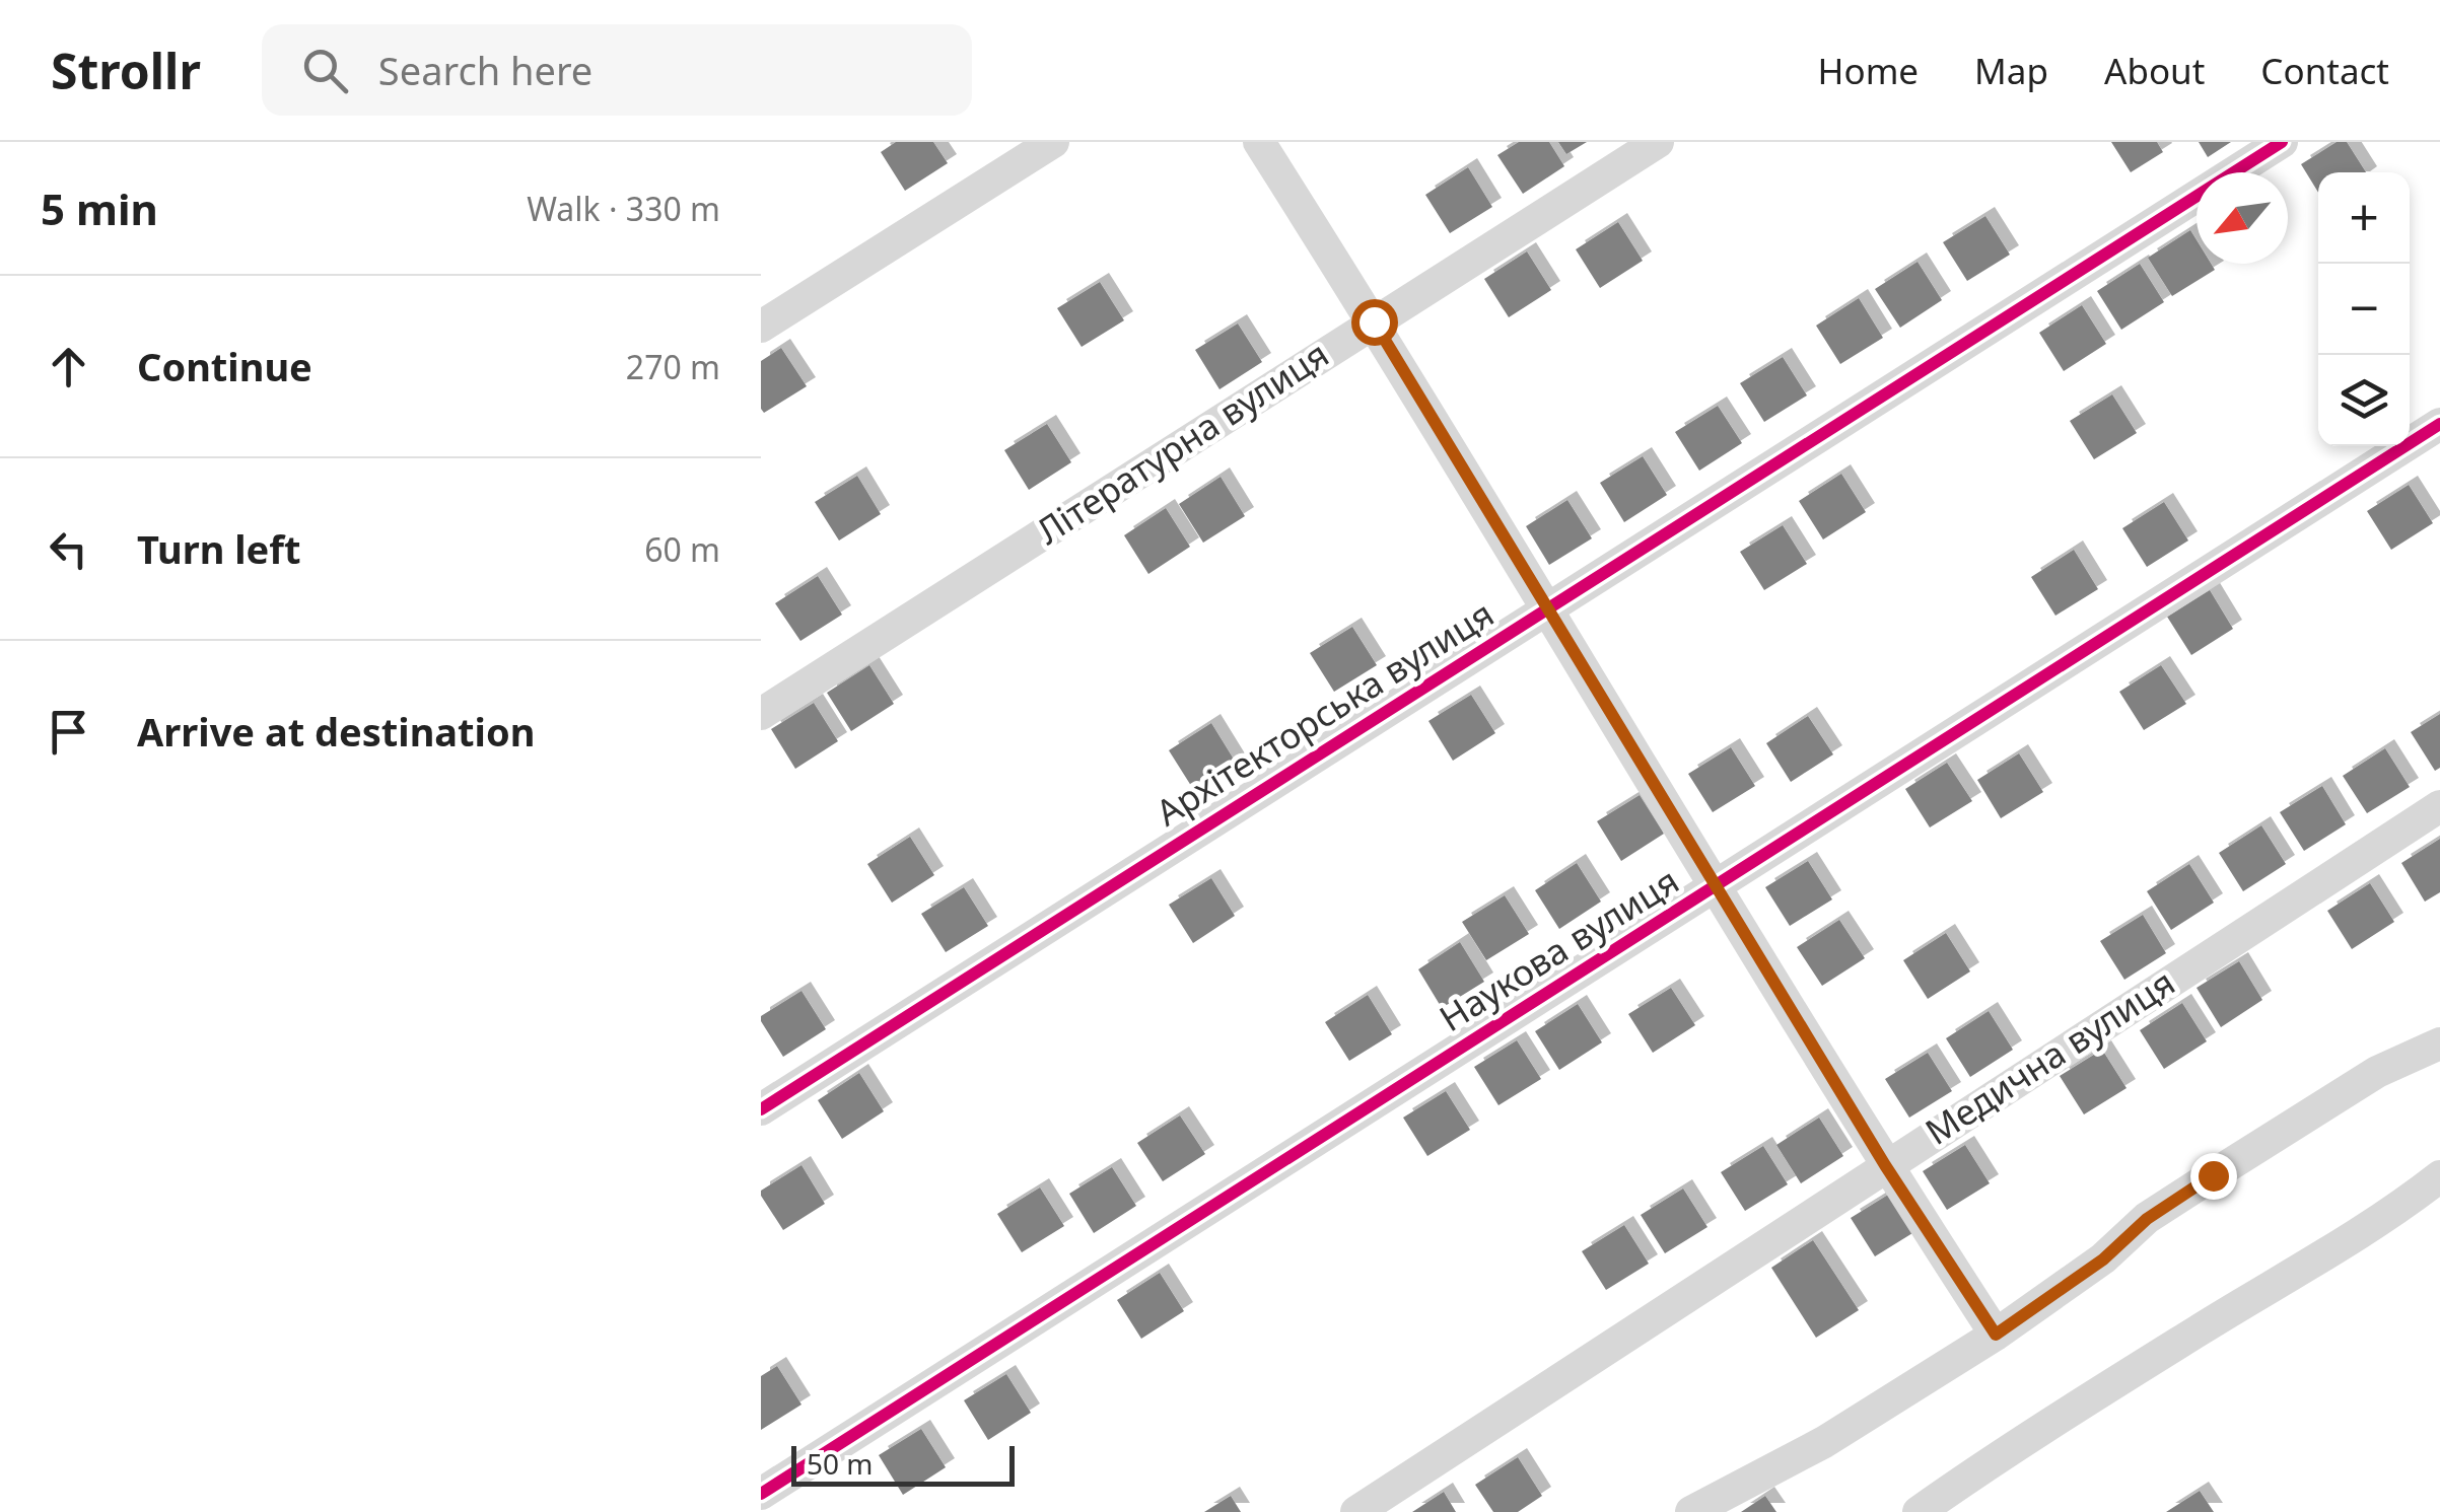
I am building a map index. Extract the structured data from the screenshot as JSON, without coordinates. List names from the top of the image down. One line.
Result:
{"streets":{"street":["Літературна вулиця","Архітекторська вулиця","Наукова вулиця","Медична вулиця"]},"scale_bar":"50 m","north":"bottom left","page":{"header":"Strollr","search":"Search here","nav":["Home","Map","About","Contact"],"heading":["5 min","Walk · 330 m"],"map_buttons":["+","−"],"list":[["Continue","270 m"],["Turn left","60 m"],"Arrive at destination"],"scale":"50 m"}}
